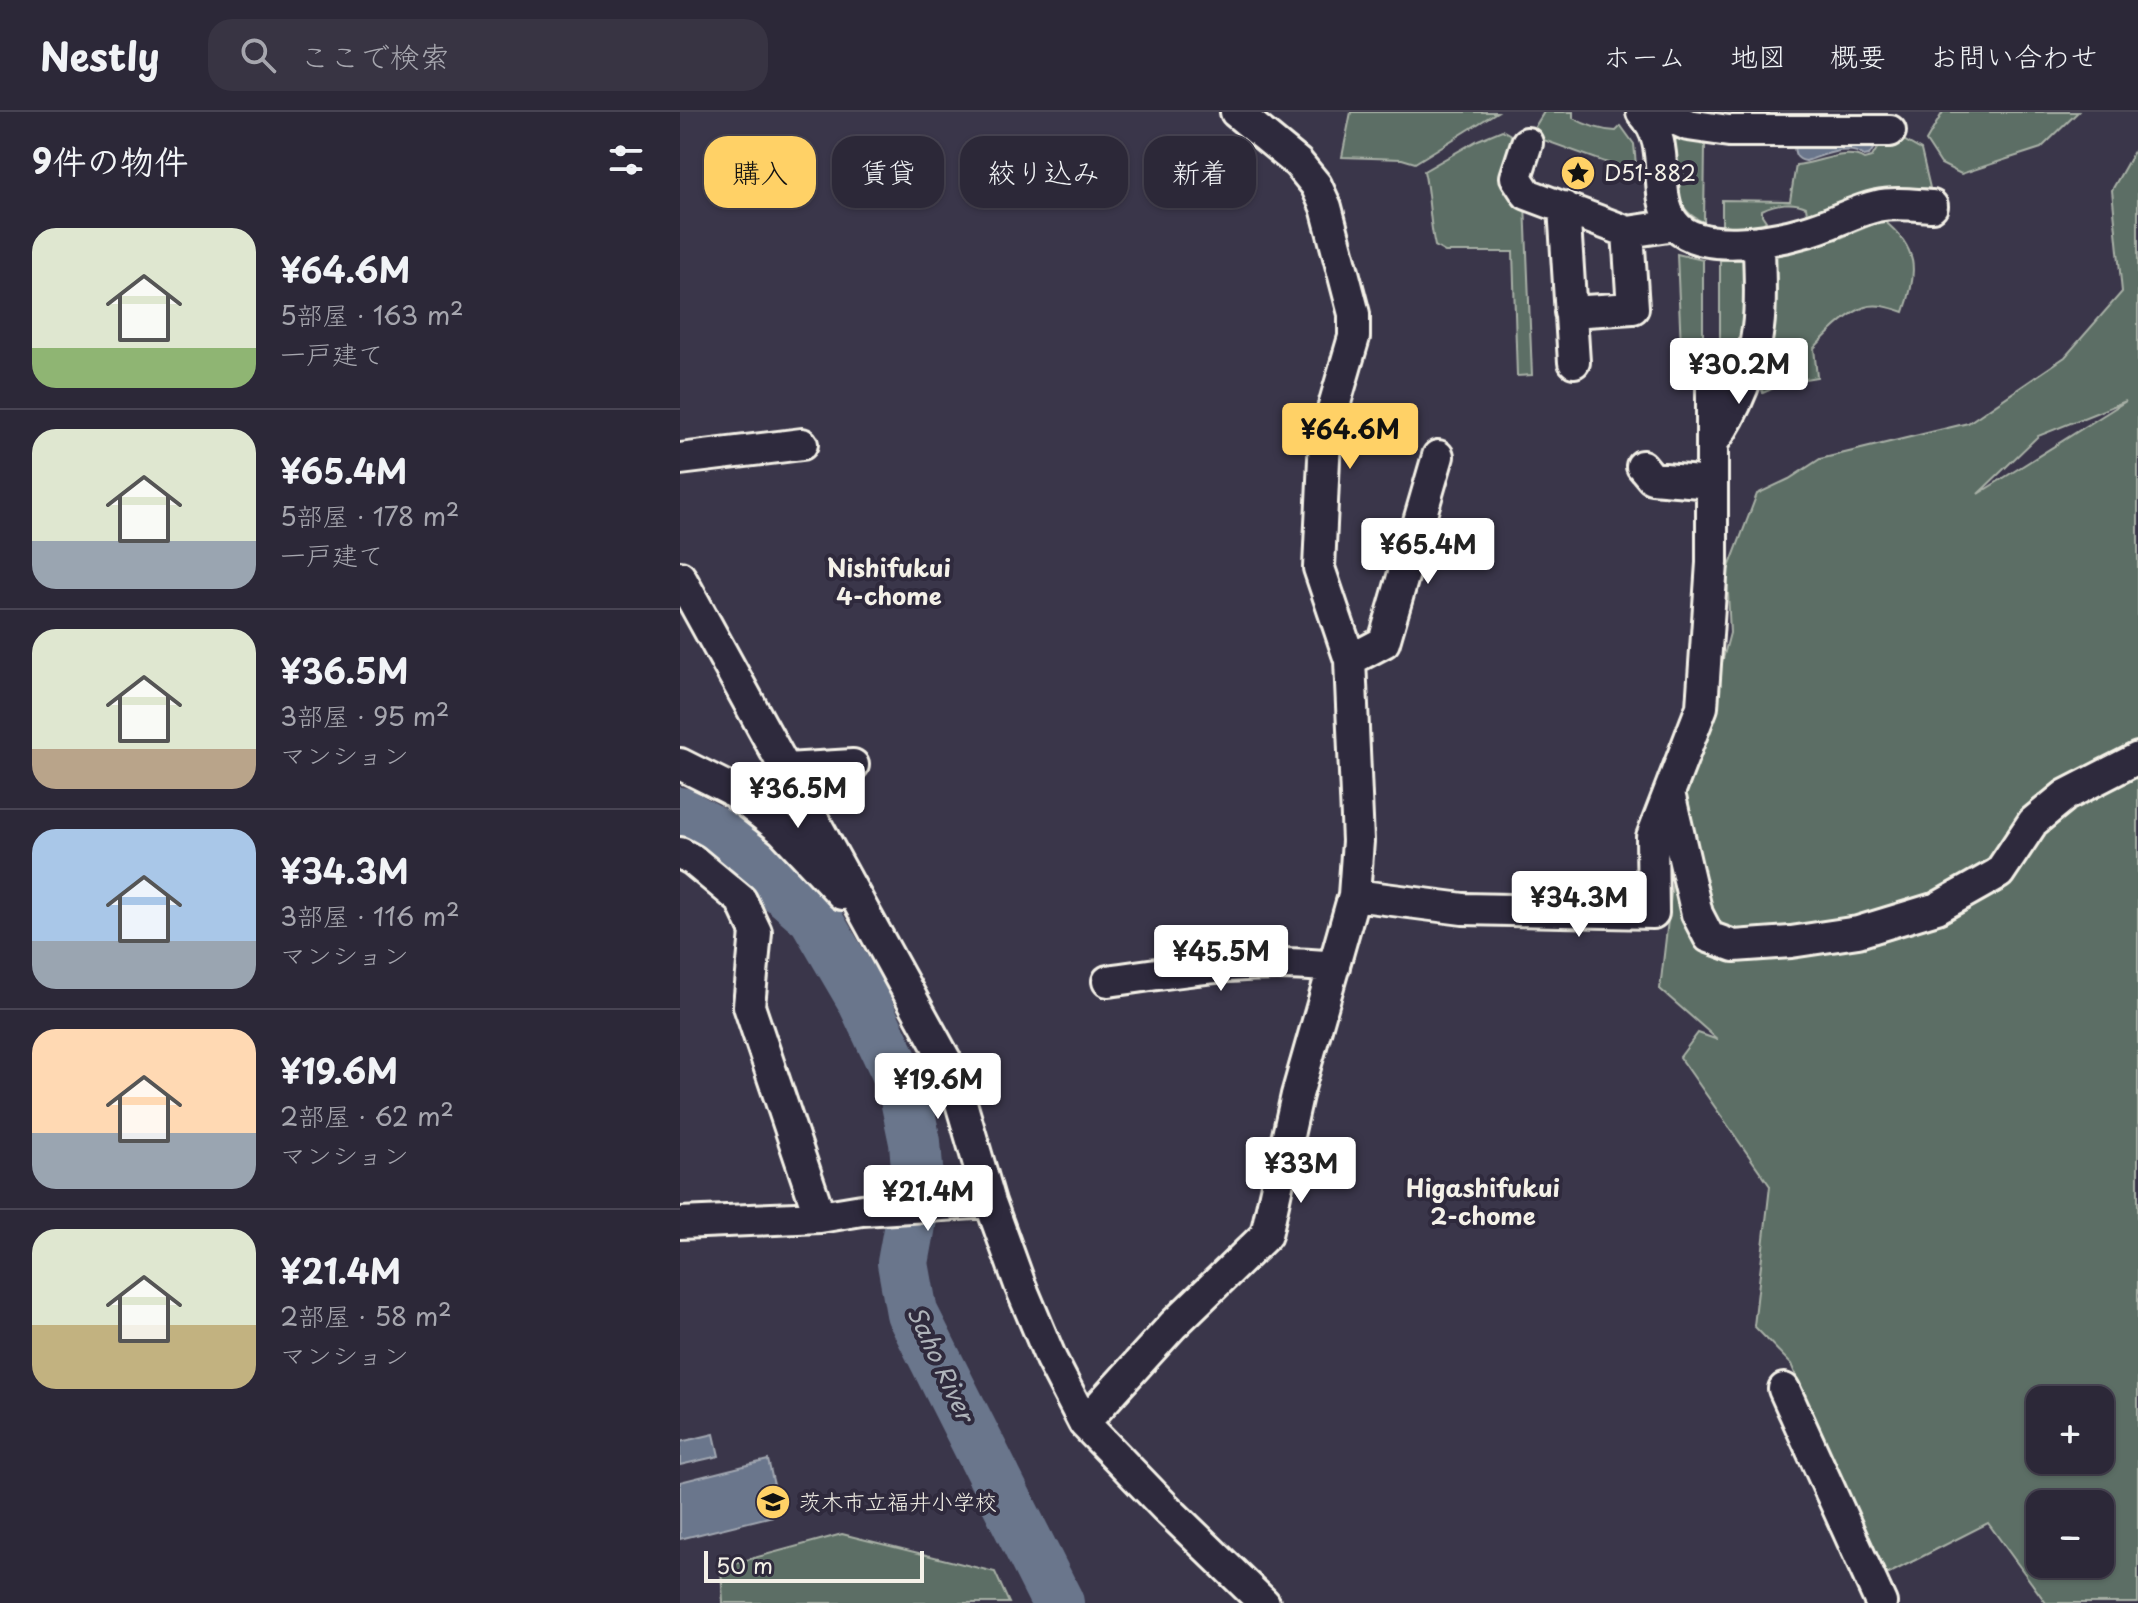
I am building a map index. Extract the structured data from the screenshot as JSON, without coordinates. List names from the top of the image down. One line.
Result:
{"districts":["Nishifukui 4-chome","Higashifukui 2-chome"],"water":["Saho River"],"places":{"place":["D51-882"],"school or university":["茨木市立福井小学校"]},"scale_bar":"50 m","page":{"header":"Nestly","search":"ここで検索","nav":["ホーム","地図","概要","お問い合わせ"],"heading":"9件の物件","chip":["購入","賃貸","絞り込み","新着"],"list":[{"name":"¥64.6M","note":"5部屋 · 163 m² · 一戸建て"},{"name":"¥65.4M","note":"5部屋 · 178 m² · 一戸建て"},{"name":"¥36.5M","note":"3部屋 · 95 m² · マンション"},{"name":"¥34.3M","note":"3部屋 · 116 m² · マンション"},{"name":"¥19.6M","note":"2部屋 · 62 m² · マンション"},{"name":"¥21.4M","note":"2部屋 · 58 m² · マンション"}],"price":["¥30.2M","¥64.6M","¥65.4M","¥36.5M","¥34.3M","¥45.5M","¥19.6M","¥33M","¥21.4M"],"map_buttons":["+","−"],"scale":"50 m"}}
